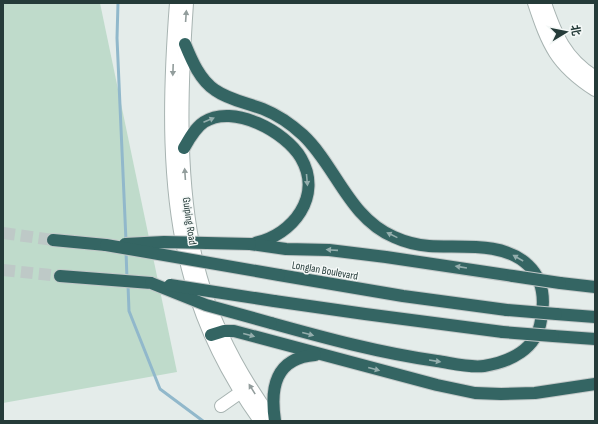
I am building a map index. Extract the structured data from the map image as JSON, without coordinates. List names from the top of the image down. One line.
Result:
{"streets":{"highway":["Longlan Boulevard"],"street":["Guiping Road"]},"north":"right"}
